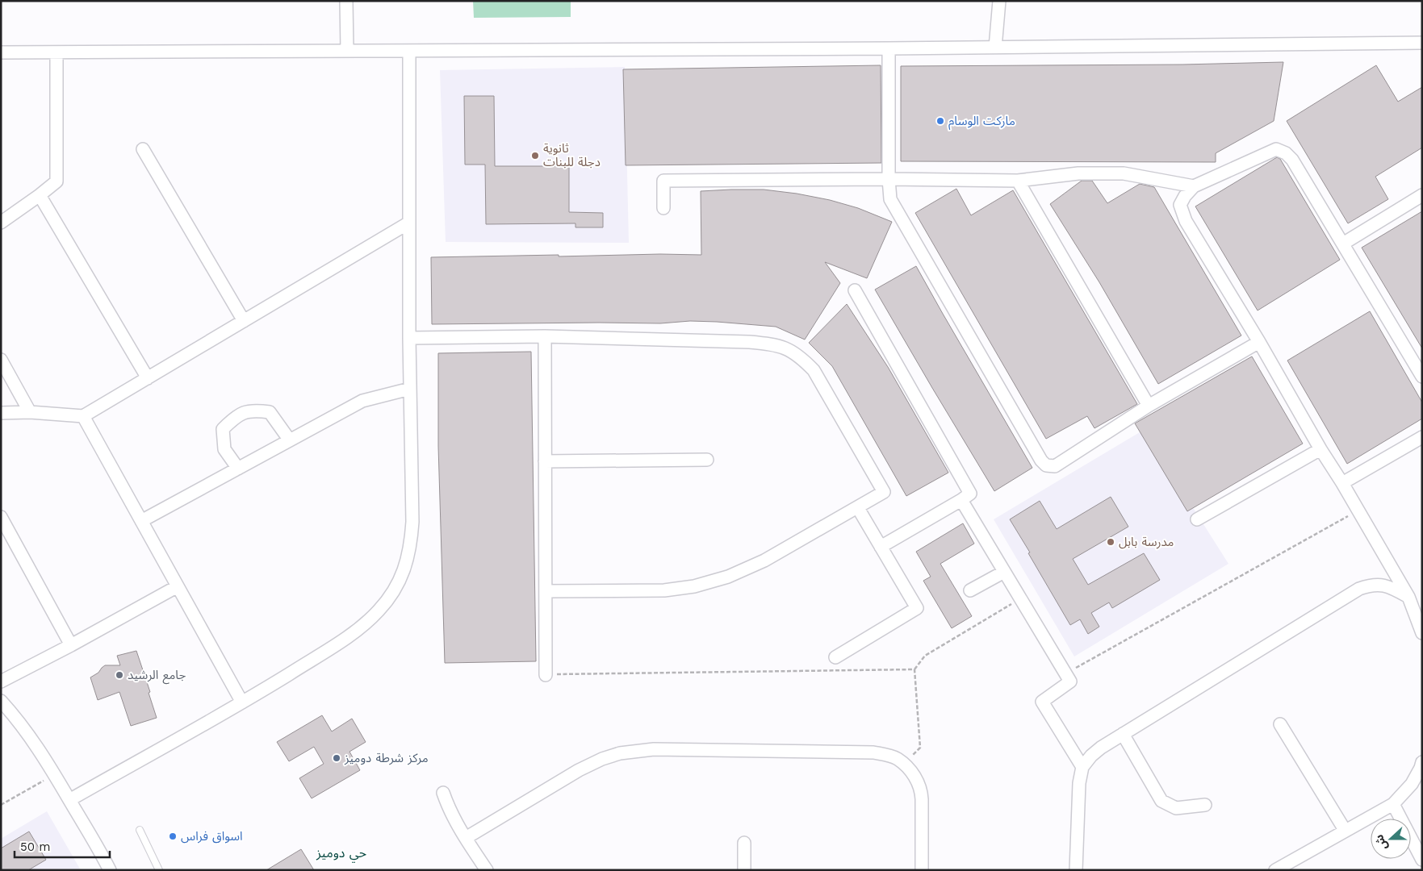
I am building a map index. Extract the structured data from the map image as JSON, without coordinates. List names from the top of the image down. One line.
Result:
{"districts":["حي دوميز"],"places":["ماركت الوسام","ثانوية دجلة للبنات","مدرسة بابل","جامع الرشيد","مركز شرطة دوميز","اسواق فراس"],"scale_bar":"50 m","north":"left"}
